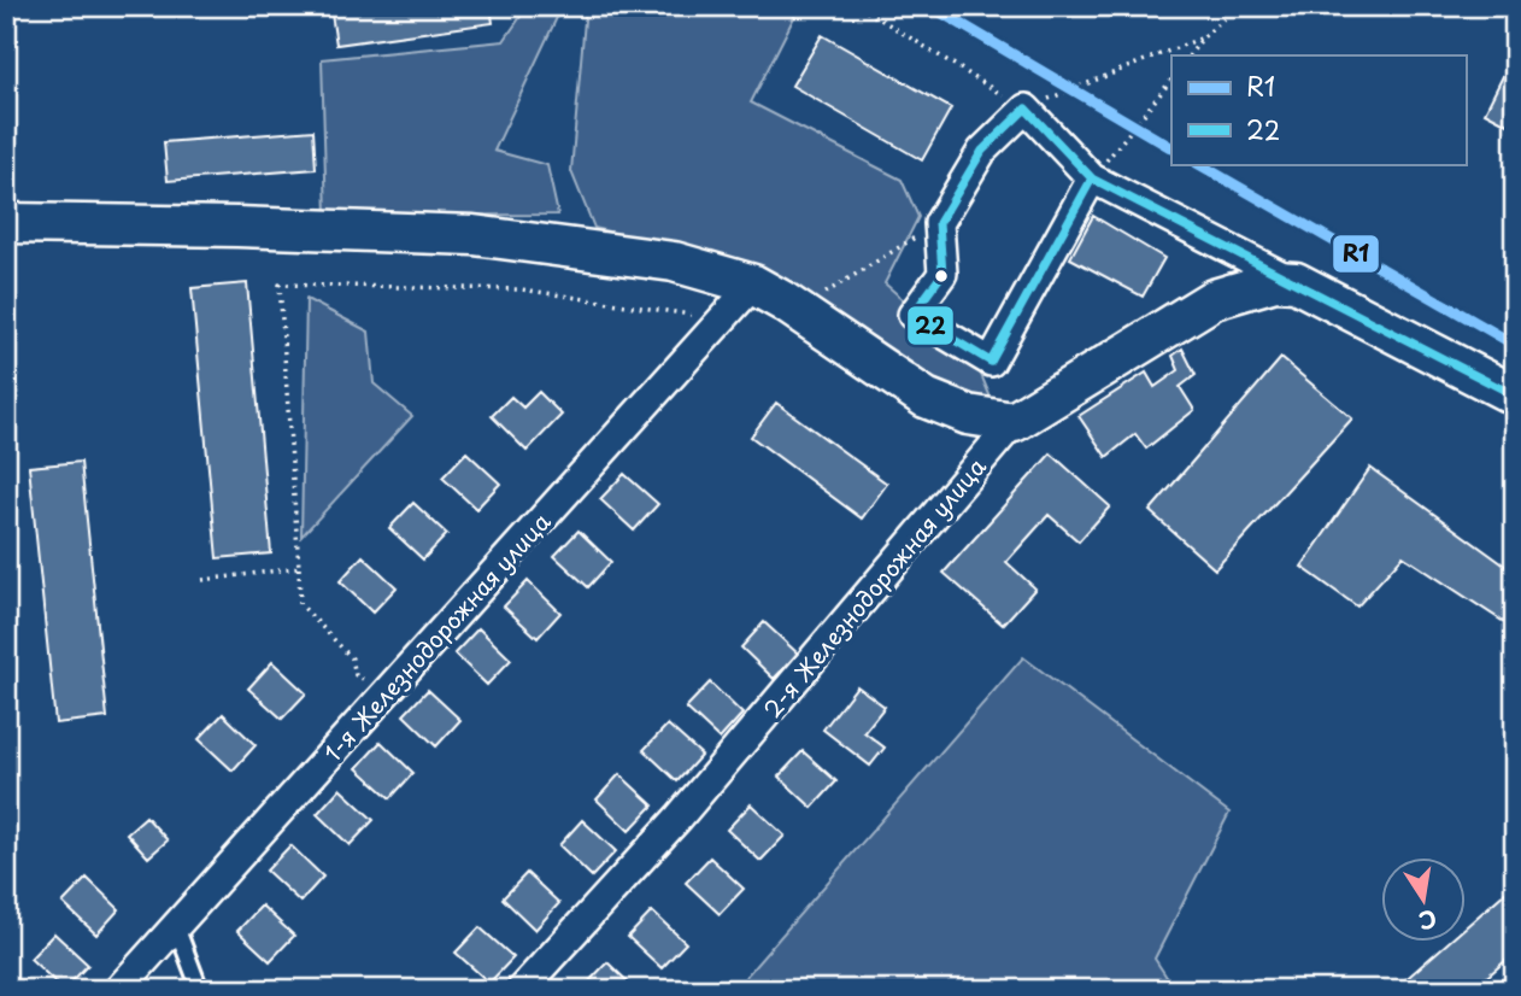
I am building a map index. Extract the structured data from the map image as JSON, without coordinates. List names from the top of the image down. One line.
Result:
{"streets":{"street":["2-я Железнодорожная улица","1-я Железнодорожная улица"]},"lines":["transit line R1","transit line 22"],"legend":["R1","22"],"north":"bottom"}
